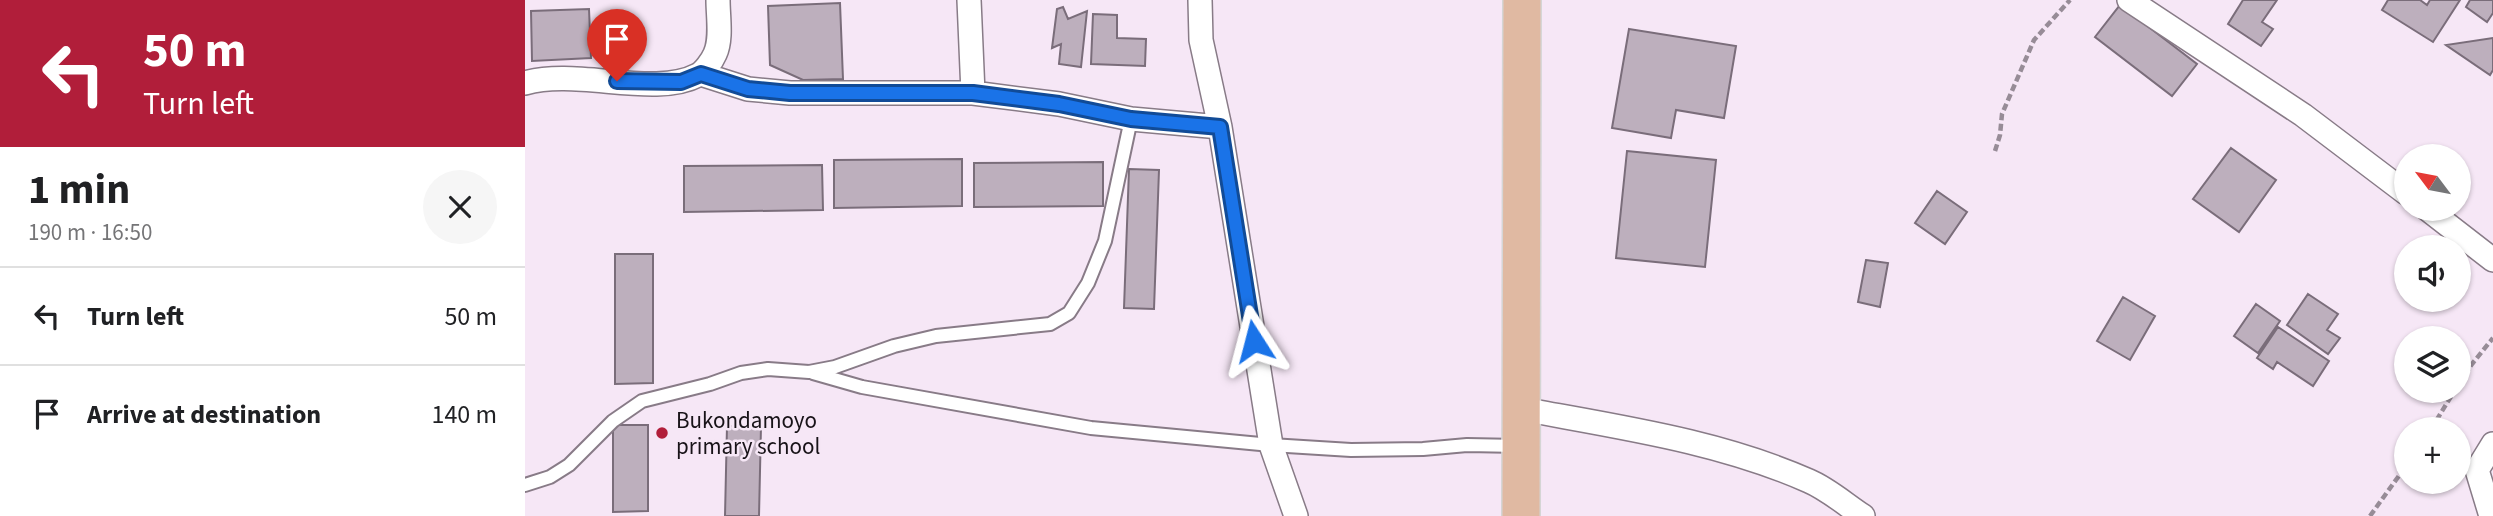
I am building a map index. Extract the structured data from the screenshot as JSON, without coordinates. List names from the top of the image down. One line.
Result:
{"places":["Bukondamoyo primary school"],"north":"top left","page":{"turn":["50 m","Turn left"],"map_buttons":"+","heading":["1 min","190 m · 16:50"],"list":[{"name":"Turn left","value":"50 m"},{"name":"Arrive at destination","value":"140 m"}]}}
